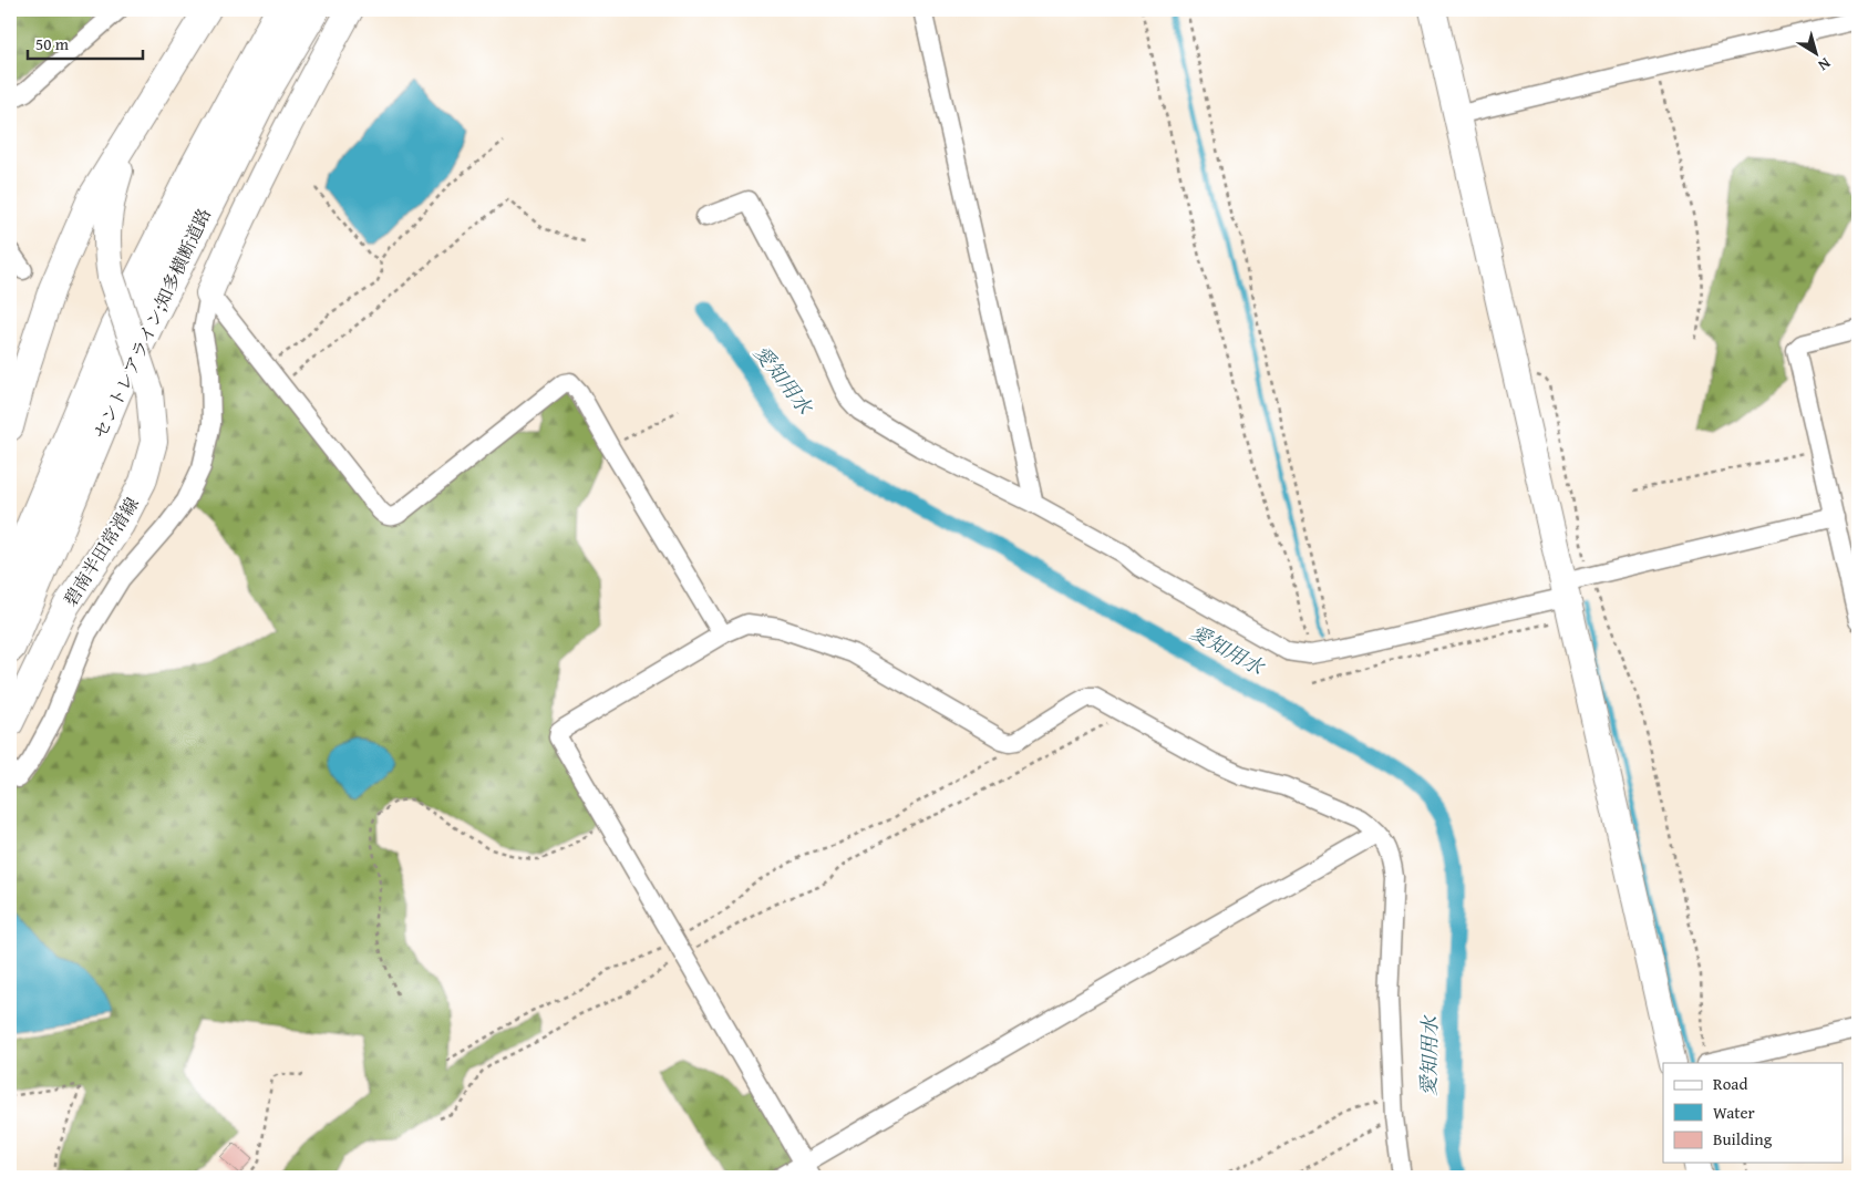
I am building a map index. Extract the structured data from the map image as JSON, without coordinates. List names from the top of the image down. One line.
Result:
{"streets":{"highway":["セントレアライン;知多横断道路"],"street":["碧南半田常滑線"]},"water":["愛知用水"],"legend":["Road","Water","Building"],"scale_bar":"50 m","north":"bottom right"}
